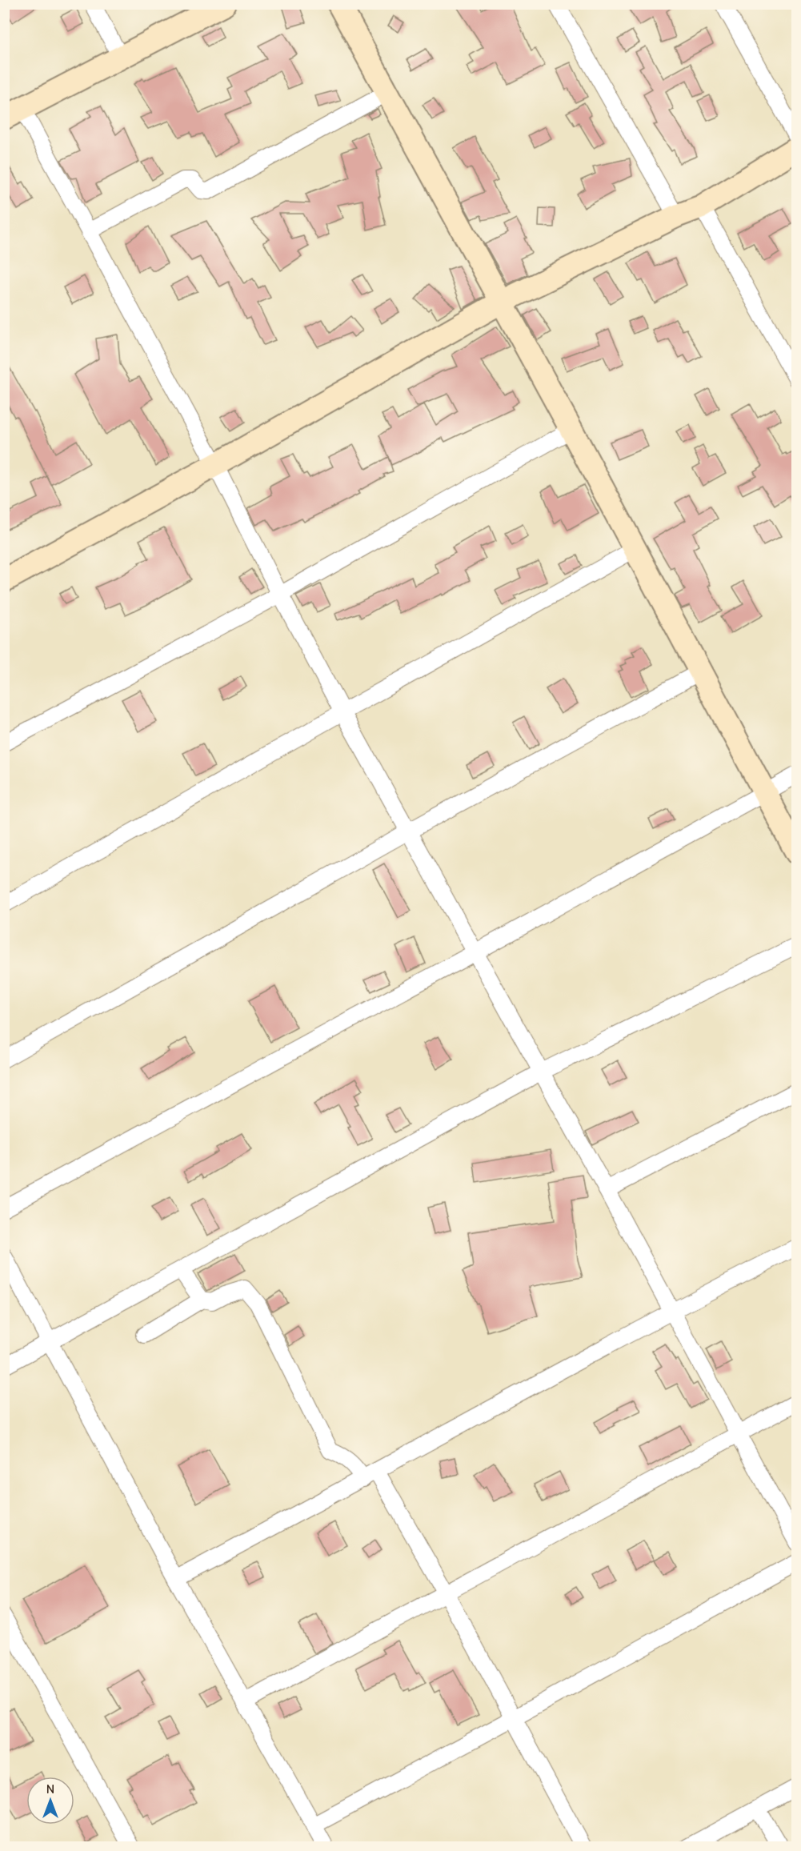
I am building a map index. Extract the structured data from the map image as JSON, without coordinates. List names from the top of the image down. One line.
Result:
{"north":"top"}
